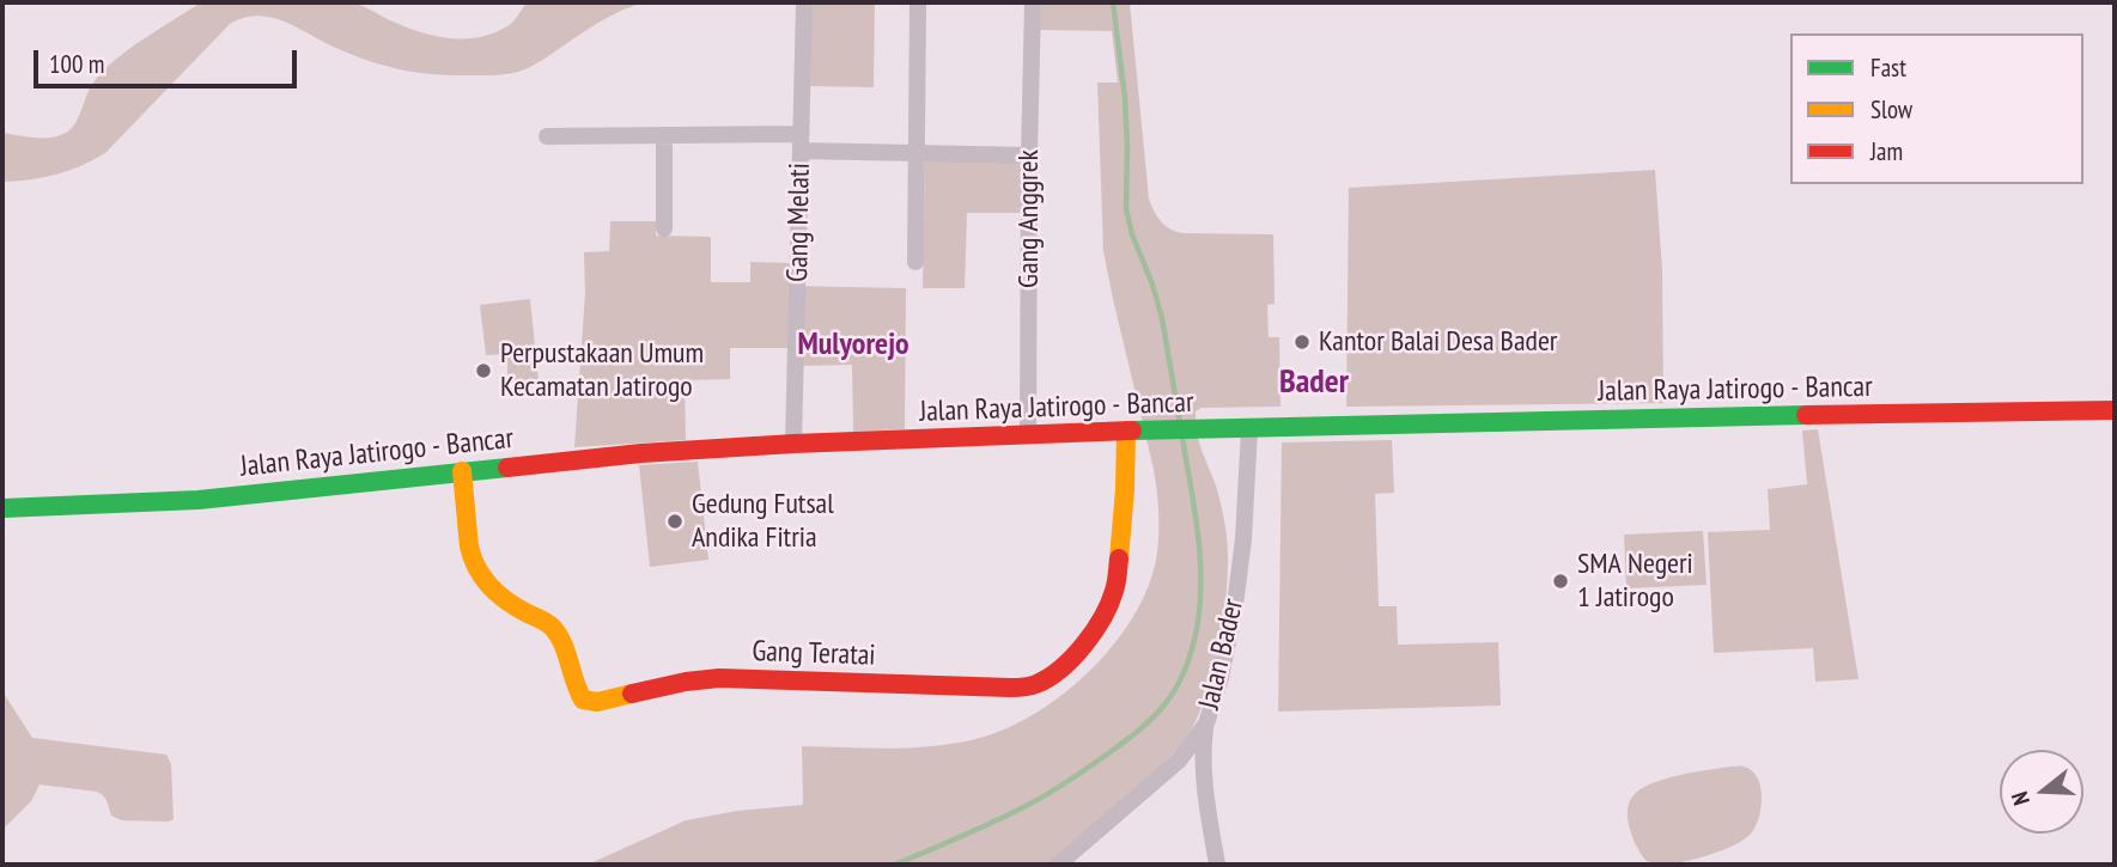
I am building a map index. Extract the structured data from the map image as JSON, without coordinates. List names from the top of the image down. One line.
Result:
{"streets":{"main road":["Jalan Raya Jatirogo - Bancar","Gang Teratai"],"street":["Gang Anggrek","Gang Melati","Jalan Bader"]},"crossings":[["Gang Anggrek","Jalan Raya Jatirogo - Bancar"],["Gang Melati","Jalan Raya Jatirogo - Bancar"],["Jalan Raya Jatirogo - Bancar","Gang Teratai"],["Jalan Raya Jatirogo - Bancar","Jalan Bader"]],"districts":["Mulyorejo","Bader"],"places":["Kantor Balai Desa Bader","Perpustakaan Umum Kecamatan Jatirogo","Gedung Futsal Andika Fitria","SMA Negeri 1 Jatirogo"],"legend":["Fast","Slow","Jam"],"scale_bar":"100 m","north":"left"}
